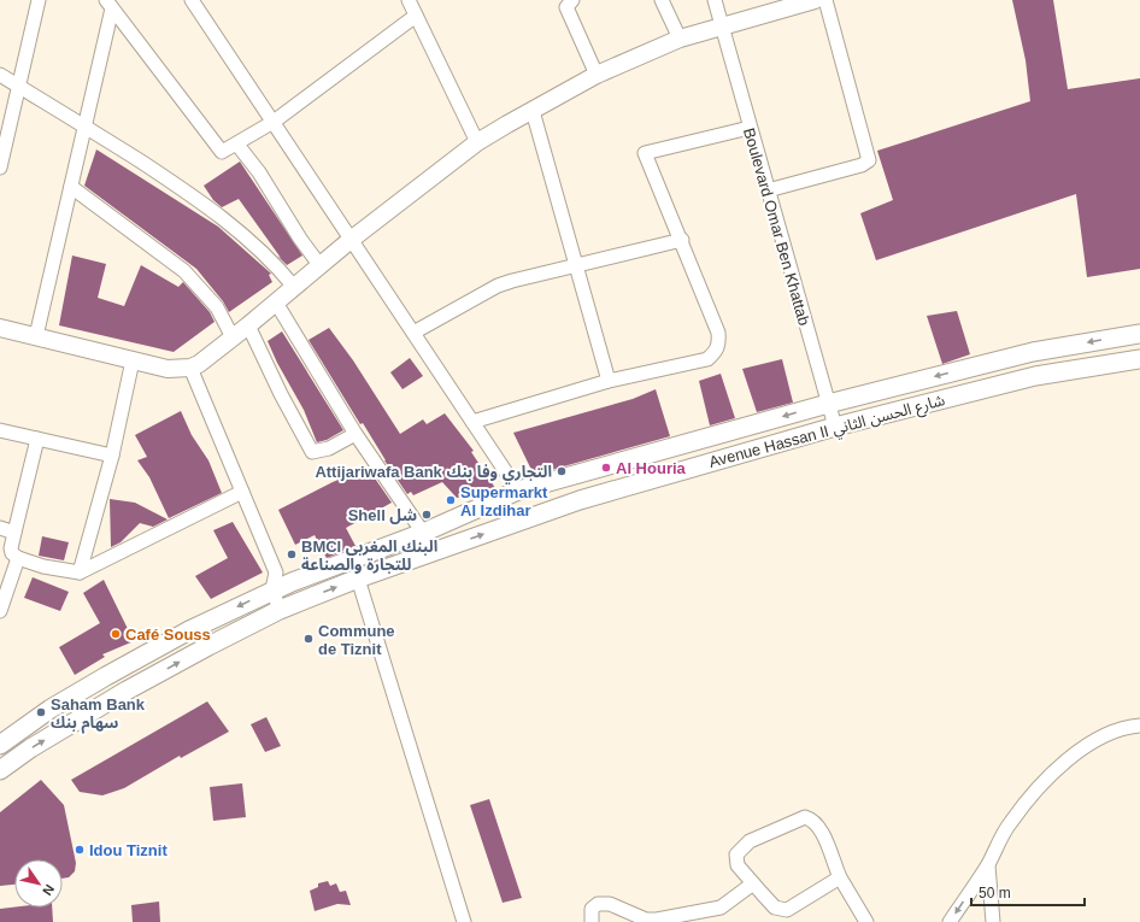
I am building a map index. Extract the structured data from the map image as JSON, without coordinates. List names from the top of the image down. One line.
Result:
{"streets":{"main road":["Avenue Hassan II شارع الحسن الثاني"],"street":["Boulevard Omar Ben Khattab"]},"crossings":[["Boulevard Omar Ben Khattab","Avenue Hassan II شارع الحسن الثاني"]],"places":["Al Houria","Attijariwafa Bank التجاري وفا بنك","Supermarkt Al Izdihar","Shell شل","BMCI البنك المغربي للتجارة والصناعة","Café Souss","Commune de Tiznit","Saham Bank سهام بنك","Idou Tiznit"],"scale_bar":"50 m","north":"bottom right"}
